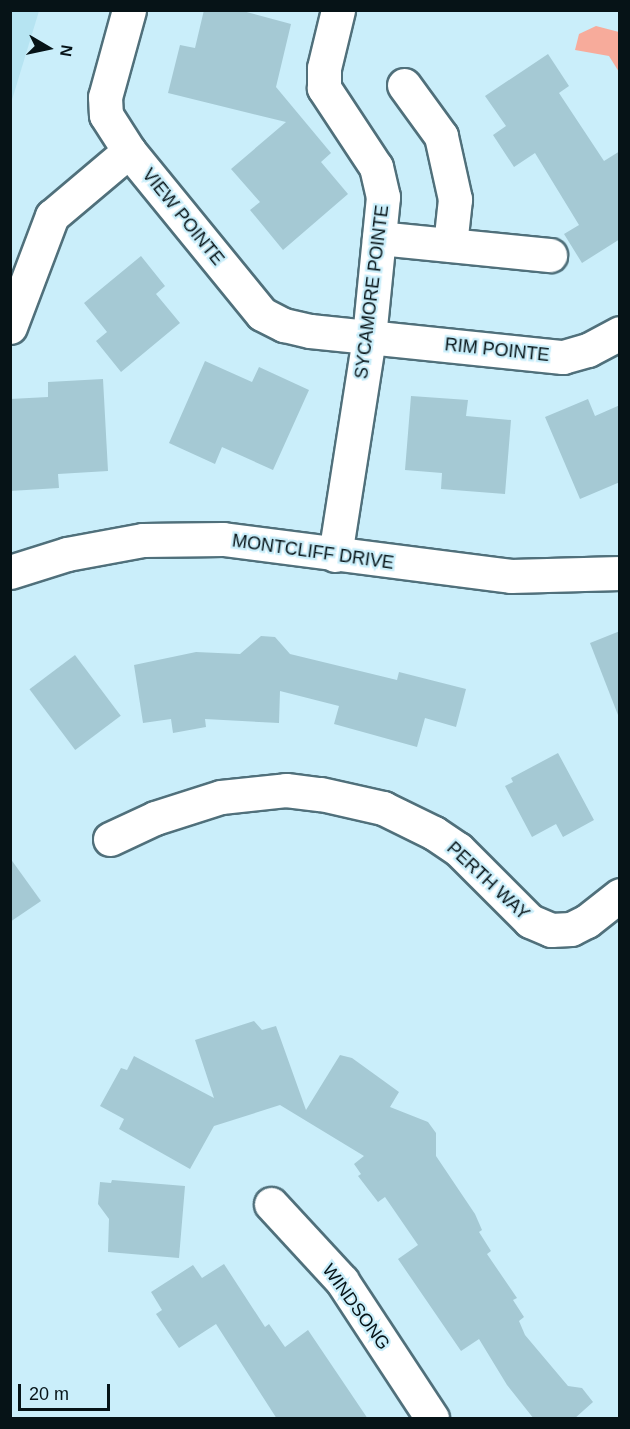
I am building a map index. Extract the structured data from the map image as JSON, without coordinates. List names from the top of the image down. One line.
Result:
{"streets":{"street":["VIEW POINTE","SYCAMORE POINTE","RIM POINTE","MONTCLIFF DRIVE","PERTH WAY","WINDSONG"]},"crossings":[["VIEW POINTE","SYCAMORE POINTE"],["VIEW POINTE","RIM POINTE"],["SYCAMORE POINTE","RIM POINTE"],["SYCAMORE POINTE","MONTCLIFF DRIVE"]],"scale_bar":"20 m","north":"right"}
